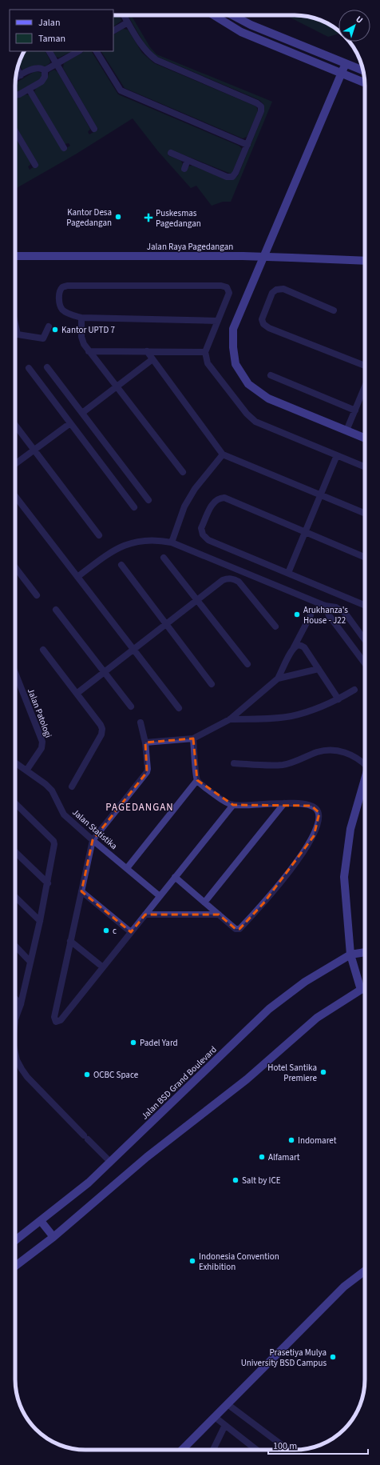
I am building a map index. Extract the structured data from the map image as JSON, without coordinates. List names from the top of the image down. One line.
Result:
{"streets":{"street":["Jalan Raya Pagedangan","Jalan Patologi","Jalan Statistika","Jalan BSD Grand Boulevard"]},"crossings":[["Jalan Patologi","Jalan Statistika"]],"districts":["PAGEDANGAN"],"places":{"other":["Kantor Desa Pagedangan","Kantor UPTD 7","Arukhanza's House - J22","c","Padel Yard","Hotel Santika Premiere","OCBC Space","Indomaret","Alfamart","Salt by ICE","Indonesia Convention Exhibition","Prasetiya Mulya University BSD Campus"],"health":["Puskesmas Pagedangan"]},"legend":["Jalan","Taman"],"scale_bar":"100 m","north":"top right"}
